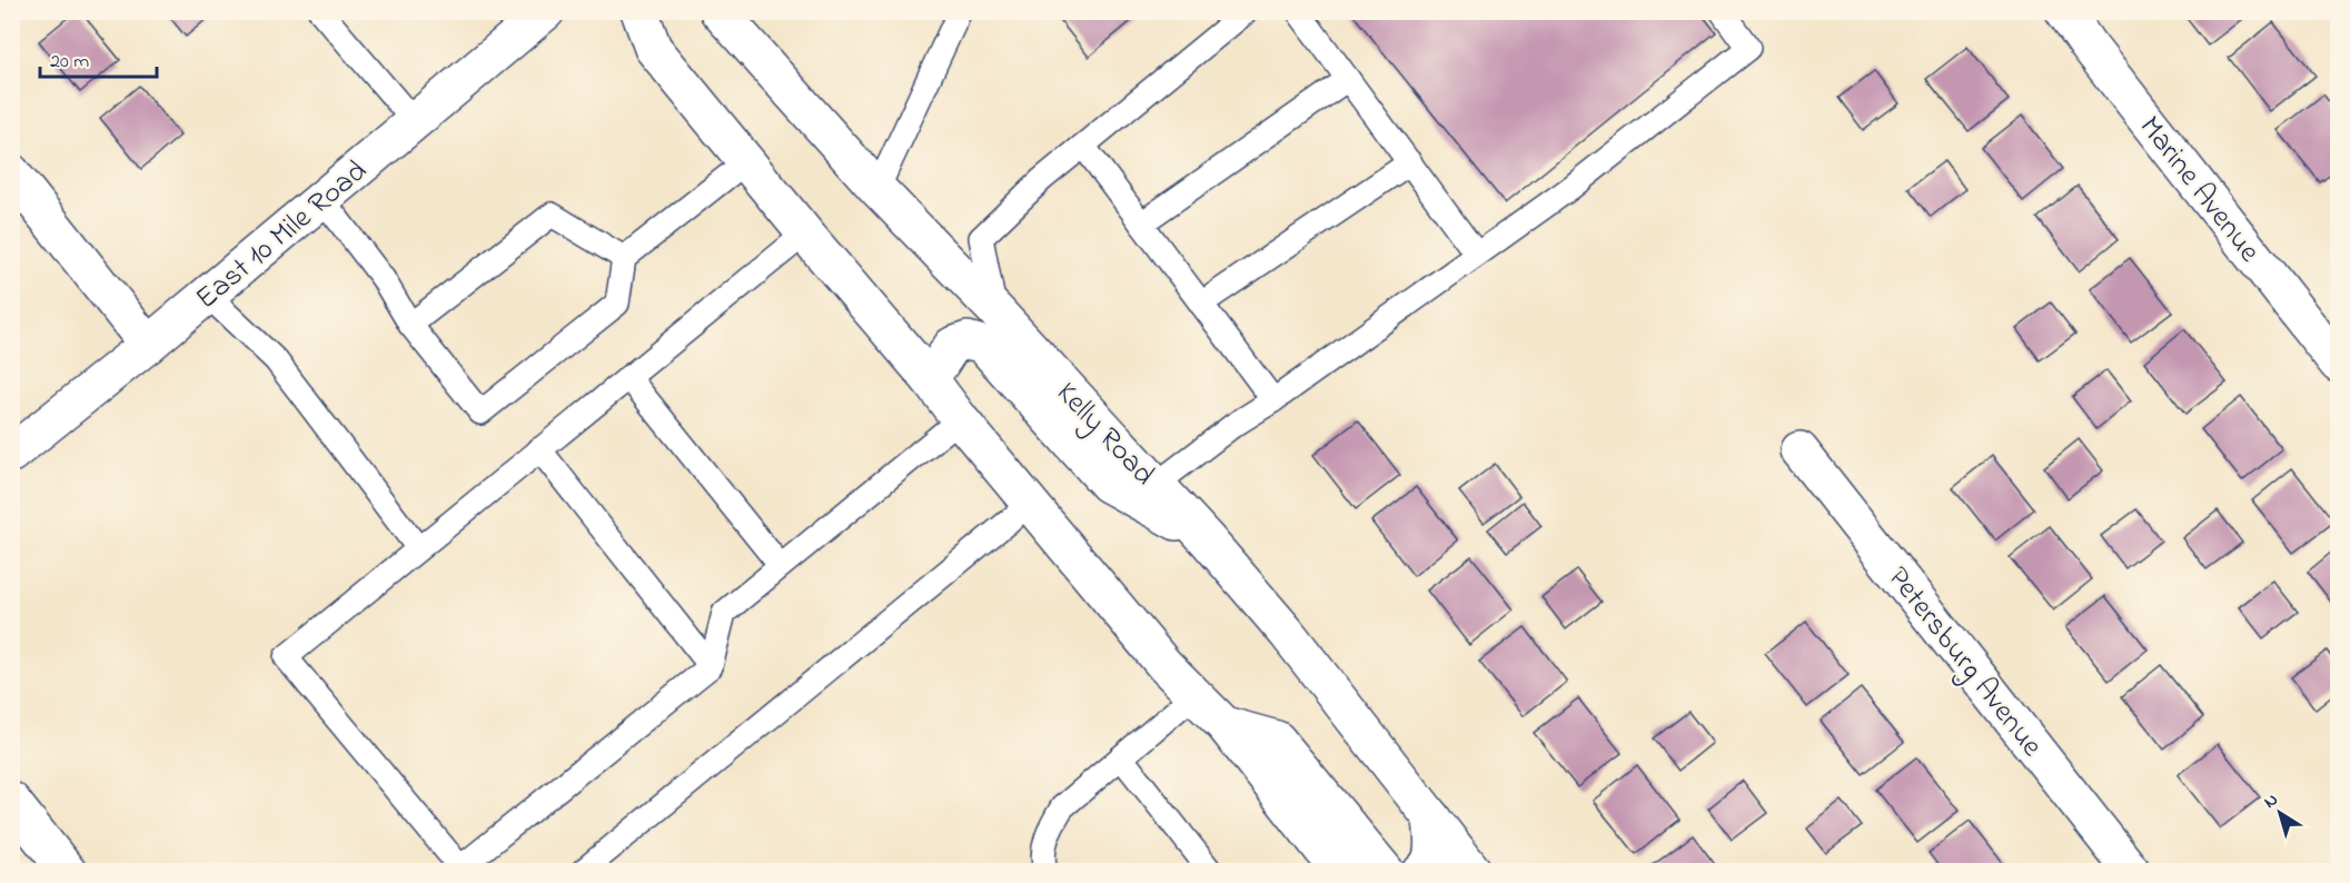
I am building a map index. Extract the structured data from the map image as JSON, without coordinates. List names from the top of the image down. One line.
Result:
{"streets":{"street":["Marine Avenue","East 10 Mile Road","Kelly Road","Petersburg Avenue"]},"scale_bar":"20 m","north":"top left"}
